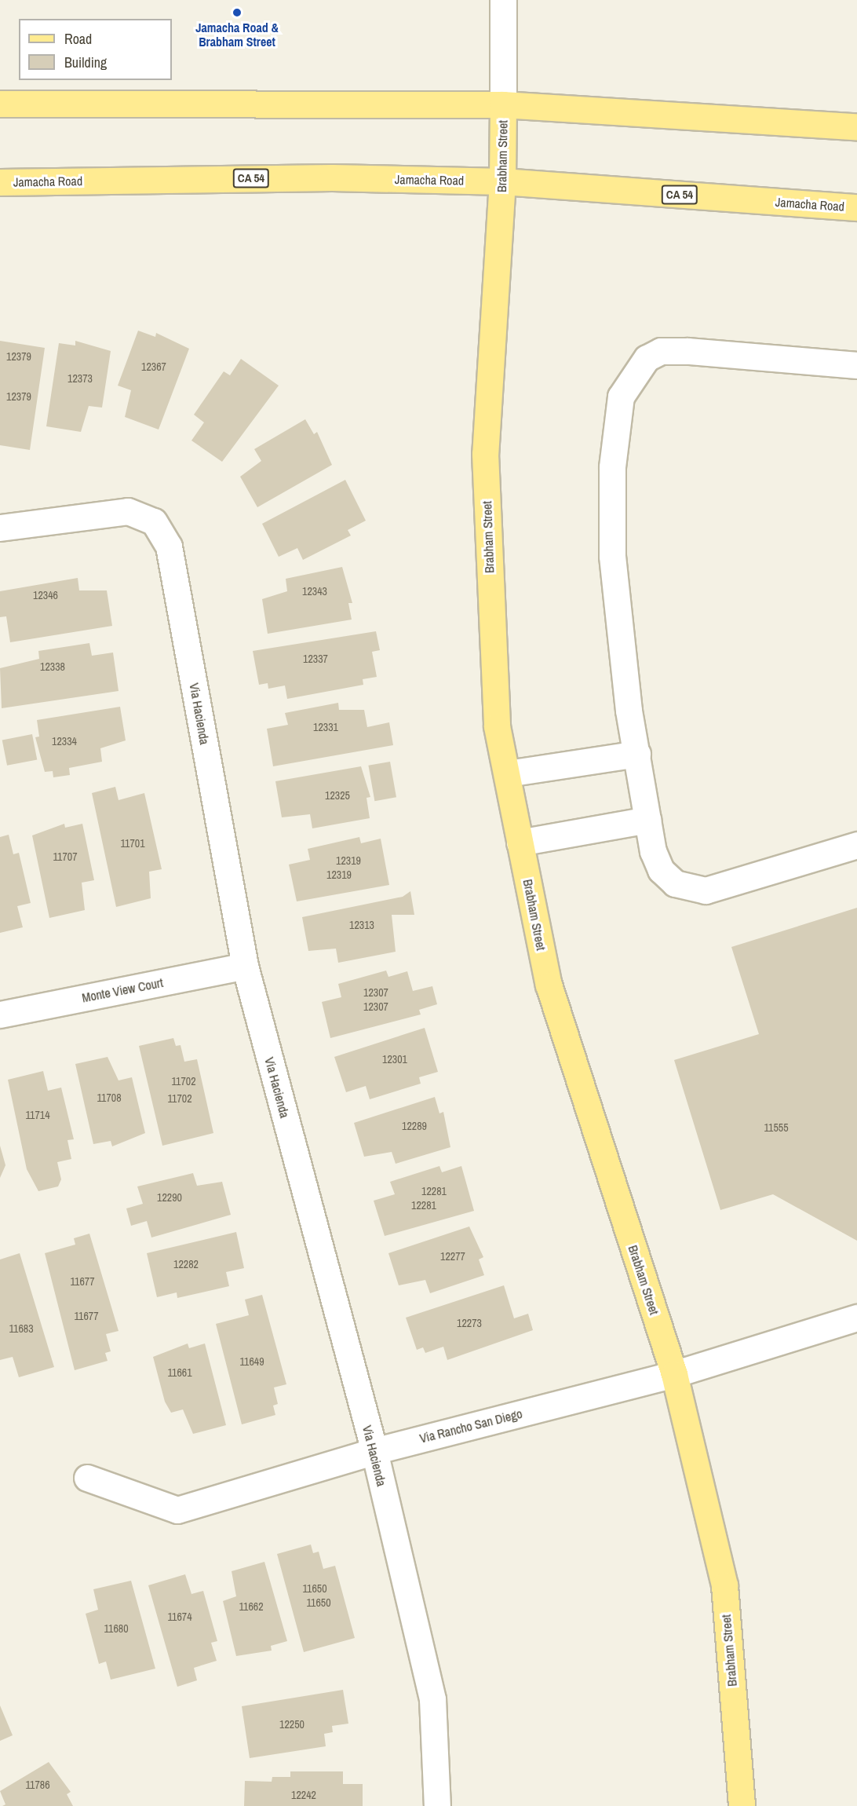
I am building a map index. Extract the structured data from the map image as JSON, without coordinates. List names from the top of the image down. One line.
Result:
{"streets":{"main road":["Brabham Street","CA 54","Jamacha Road"],"street":["Via Hacienda","Monte View Court","Via Rancho San Diego"]},"crossings":[["Brabham Street","Jamacha Road"],["Brabham Street","Via Rancho San Diego"],["Via Hacienda","Monte View Court"],["Via Hacienda","Via Rancho San Diego"]],"places":["Jamacha Road & Brabham Street"],"house_numbers":["12379","12367","12373","12379","12343","12346","12337","12338","12331","12334","12325","11701","11707","12319","12319","12313","12307","12307","12301","11702","11708","11702","11714","12289","11555","12281","12290","12281","12277","12282","11677","11677","12273","11683","11649","11661","11650","11650","11662","11674","11680","12250","11786","12242"],"legend":["Road","Building"]}
